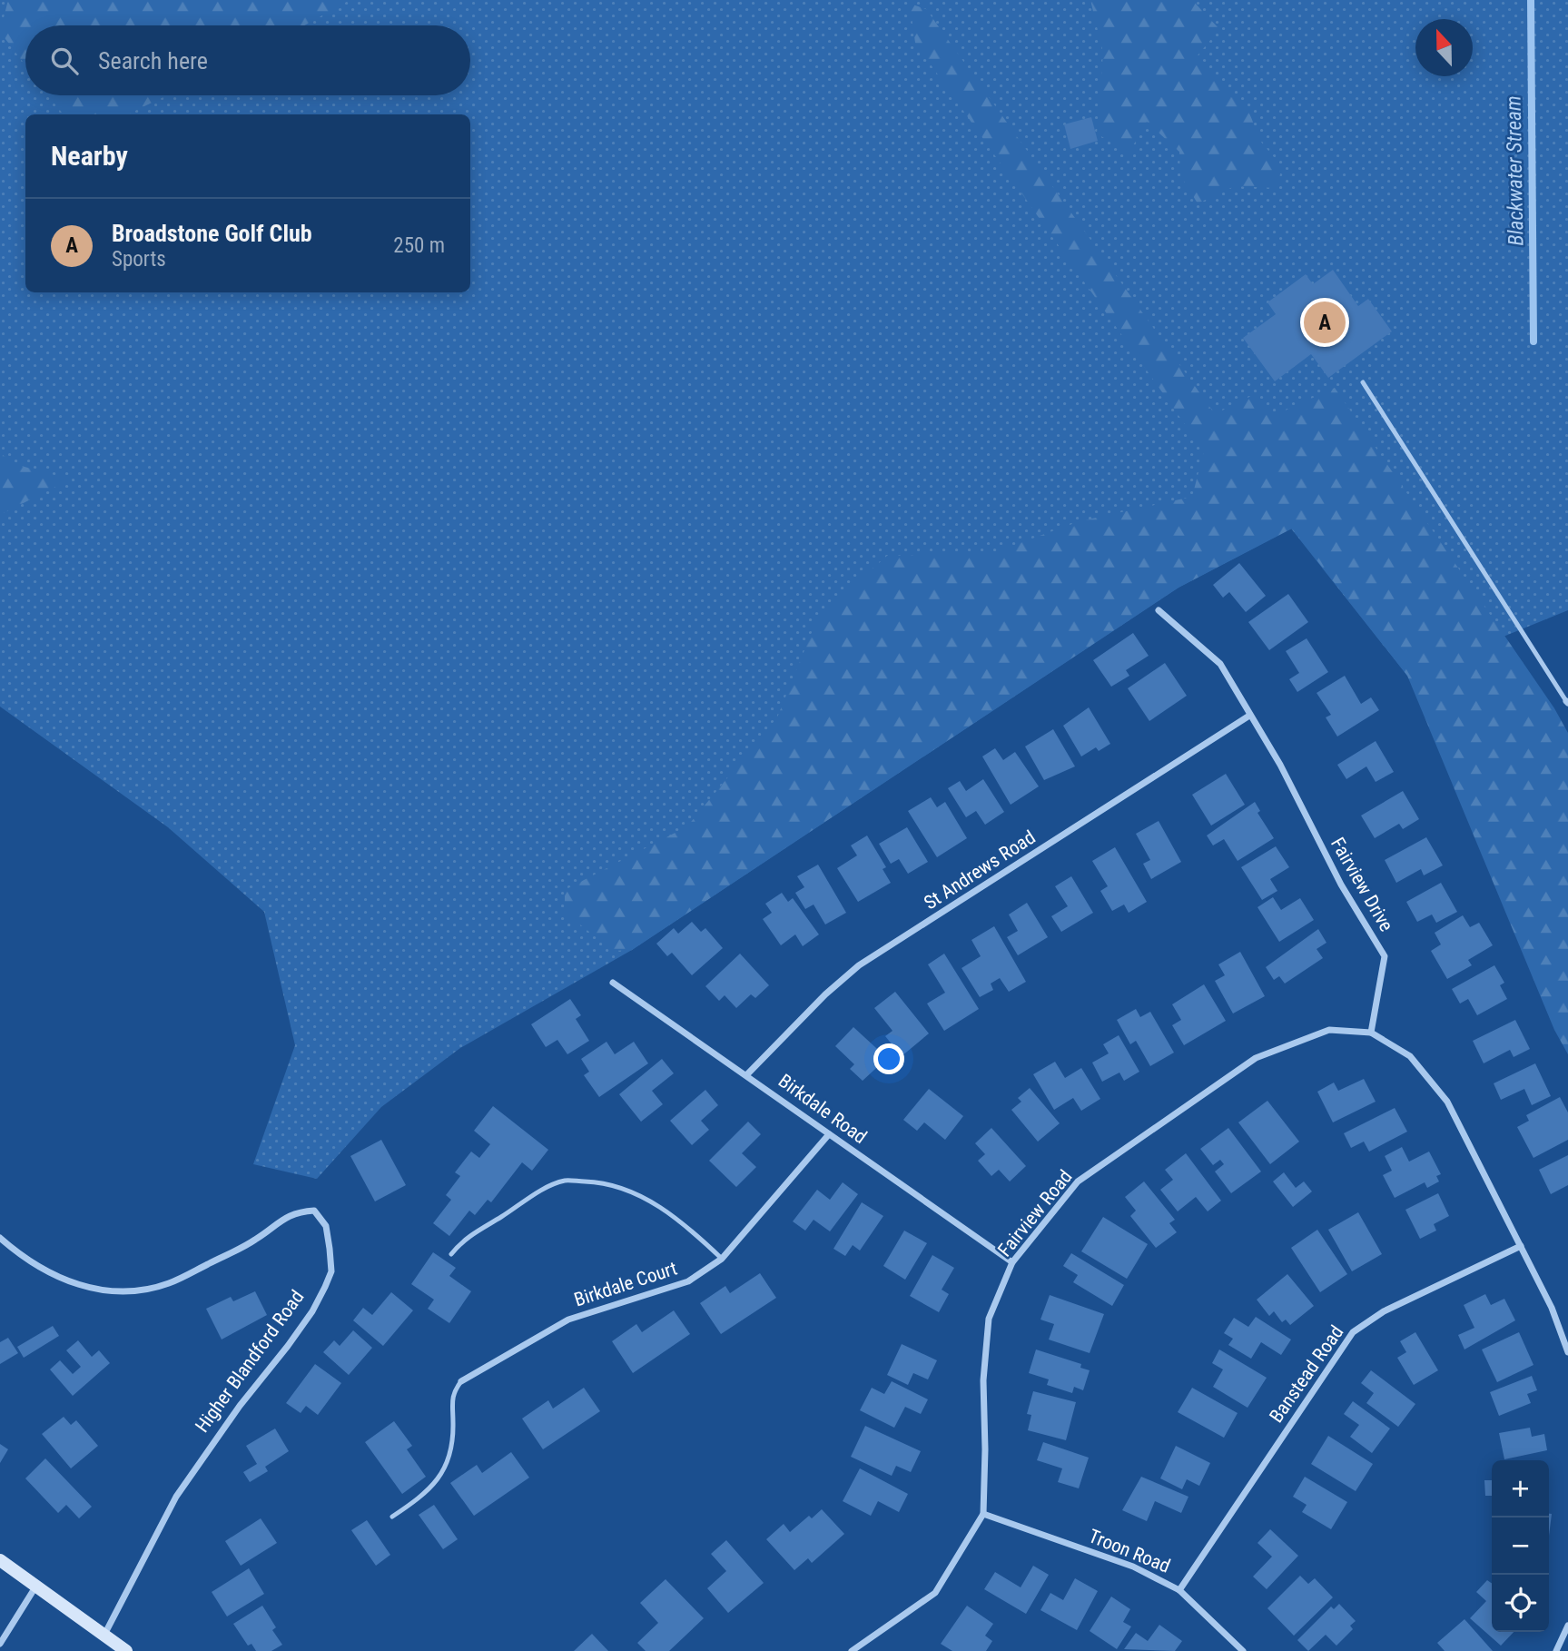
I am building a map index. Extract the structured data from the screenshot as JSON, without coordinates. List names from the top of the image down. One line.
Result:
{"streets":{"street":["St Andrews Road","Fairview Drive","Birkdale Road","Fairview Road","Birkdale Court","Higher Blandford Road","Banstead Road","Troon Road"]},"crossings":[["St Andrews Road","Fairview Drive"],["St Andrews Road","Birkdale Road"],["Fairview Drive","Fairview Road"],["Birkdale Road","Fairview Road"],["Birkdale Road","Birkdale Court"],["Fairview Road","Troon Road"],["Banstead Road","Troon Road"]],"water":["Blackwater Stream"],"north":"top","page":{"search":"Search here","heading":"Nearby","list":[{"mark":"A","name":"Broadstone Golf Club","note":"Sports","value":"250 m"}],"pins":"A","map_buttons":["+","−"]}}
